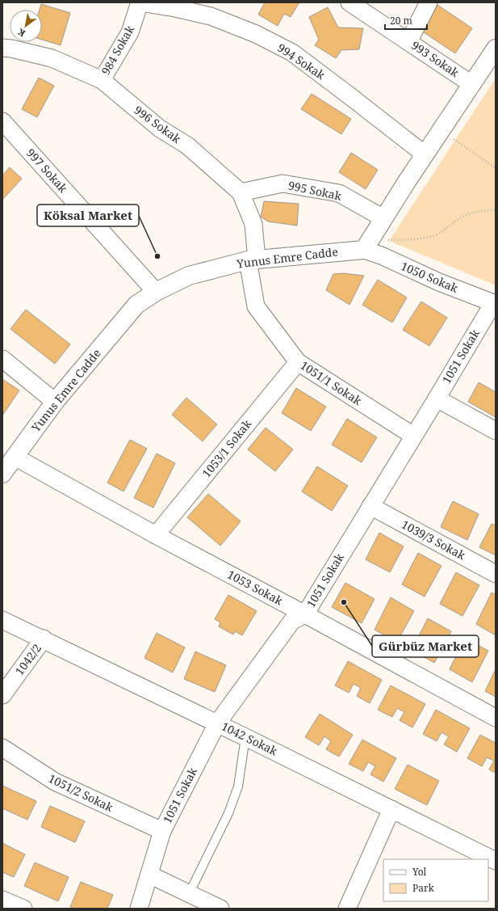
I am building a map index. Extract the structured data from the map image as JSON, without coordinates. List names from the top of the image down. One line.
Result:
{"streets":{"street":["984 Sokak","993 Sokak","994 Sokak","996 Sokak","997 Sokak","995 Sokak","Yunus Emre Cadde","1050 Sokak","1051 Sokak","1051/1 Sokak","1053/1 Sokak","1039/3 Sokak","1053 Sokak","1042/2","1042 Sokak","1051/2 Sokak"]},"crossings":[["984 Sokak","994 Sokak"],["984 Sokak","996 Sokak"],["996 Sokak","995 Sokak"],["996 Sokak","Yunus Emre Cadde"],["996 Sokak","1051/1 Sokak"],["997 Sokak","Yunus Emre Cadde"],["Yunus Emre Cadde","1050 Sokak"],["Yunus Emre Cadde","1051/1 Sokak"],["Yunus Emre Cadde","1053 Sokak"],["1050 Sokak","1051 Sokak"],["1051 Sokak","1051/1 Sokak"],["1051 Sokak","1039/3 Sokak"],["1051 Sokak","1053 Sokak"],["1051 Sokak","1042 Sokak"],["1051 Sokak","1051/2 Sokak"],["1051/1 Sokak","1053/1 Sokak"],["1053/1 Sokak","1053 Sokak"],["1042/2","1042 Sokak"]],"places":["Köksal Market","Gürbüz Market"],"legend":["Yol","Park"],"scale_bar":"20 m","north":"bottom left"}
